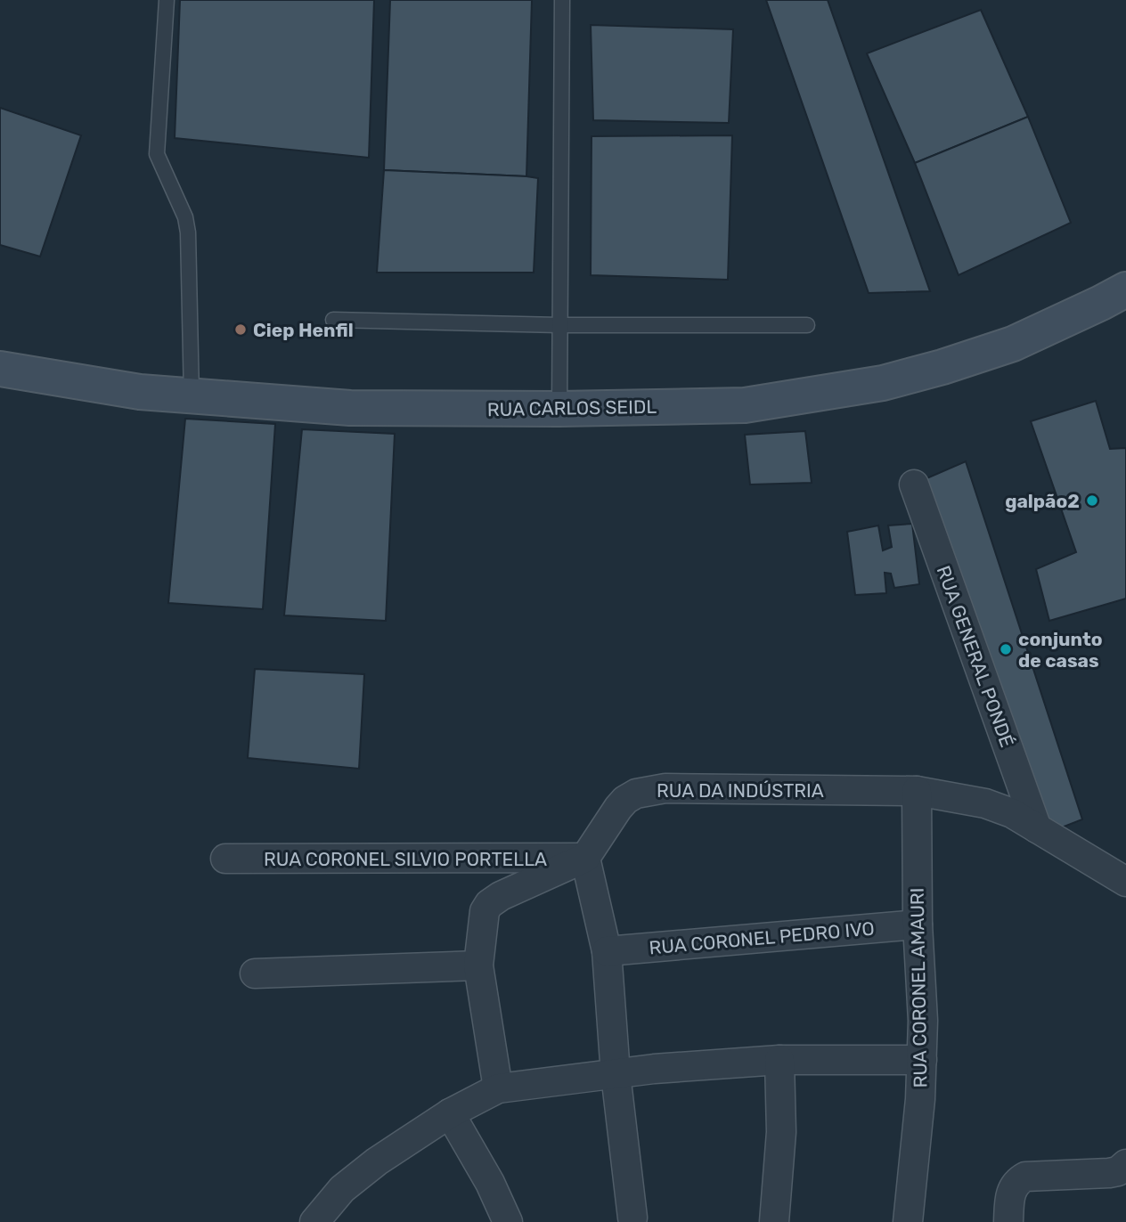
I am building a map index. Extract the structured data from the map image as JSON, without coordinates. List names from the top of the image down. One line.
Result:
{"streets":{"street":["RUA CARLOS SEIDL","RUA GENERAL PONDÉ","RUA DA INDÚSTRIA","RUA CORONEL SILVIO PORTELLA","RUA CORONEL PEDRO IVO","RUA CORONEL AMAURI"]},"crossings":[["RUA GENERAL PONDÉ","RUA DA INDÚSTRIA"],["RUA DA INDÚSTRIA","RUA CORONEL SILVIO PORTELLA"],["RUA DA INDÚSTRIA","RUA CORONEL AMAURI"],["RUA CORONEL PEDRO IVO","RUA CORONEL AMAURI"]],"places":["Ciep Henfil","galpão2","conjunto de casas"]}
